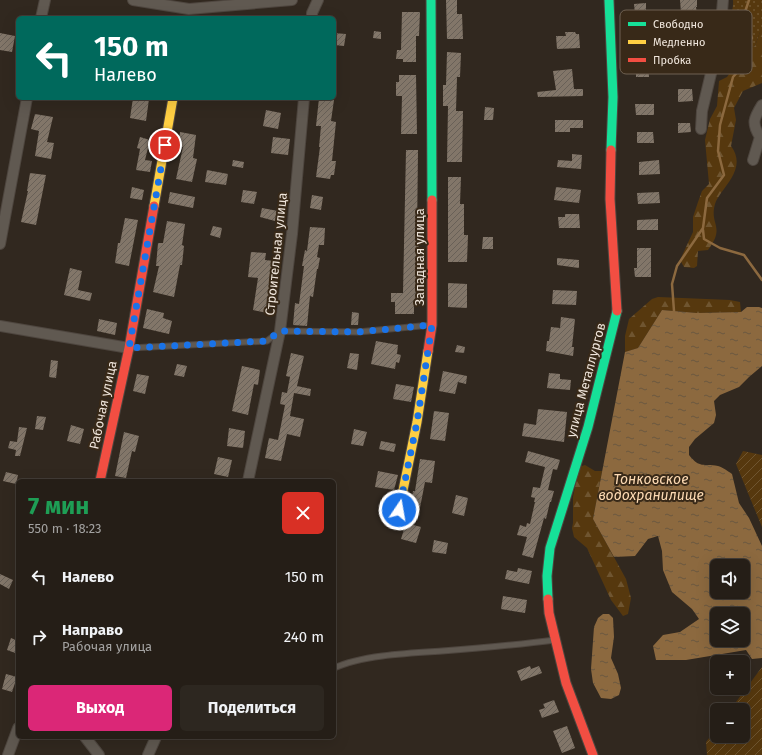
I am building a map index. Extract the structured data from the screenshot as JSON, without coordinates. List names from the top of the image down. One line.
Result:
{"streets":{"street":["Строительная улица","Западная улица","улица Металлургов","Рабочая улица"]},"water":["Тонковское водохранилище"],"legend":["Свободно","Медленно","Пробка"],"page":{"turn":["150 m","Налево"],"heading":["7 мин","550 m · 18:23"],"list":[{"name":"Налево","value":"150 m"},{"name":"Направо","note":"Рабочая улица","value":"240 m"}],"map_buttons":["+","−"],"buttons":["Выход","Поделиться"]}}
